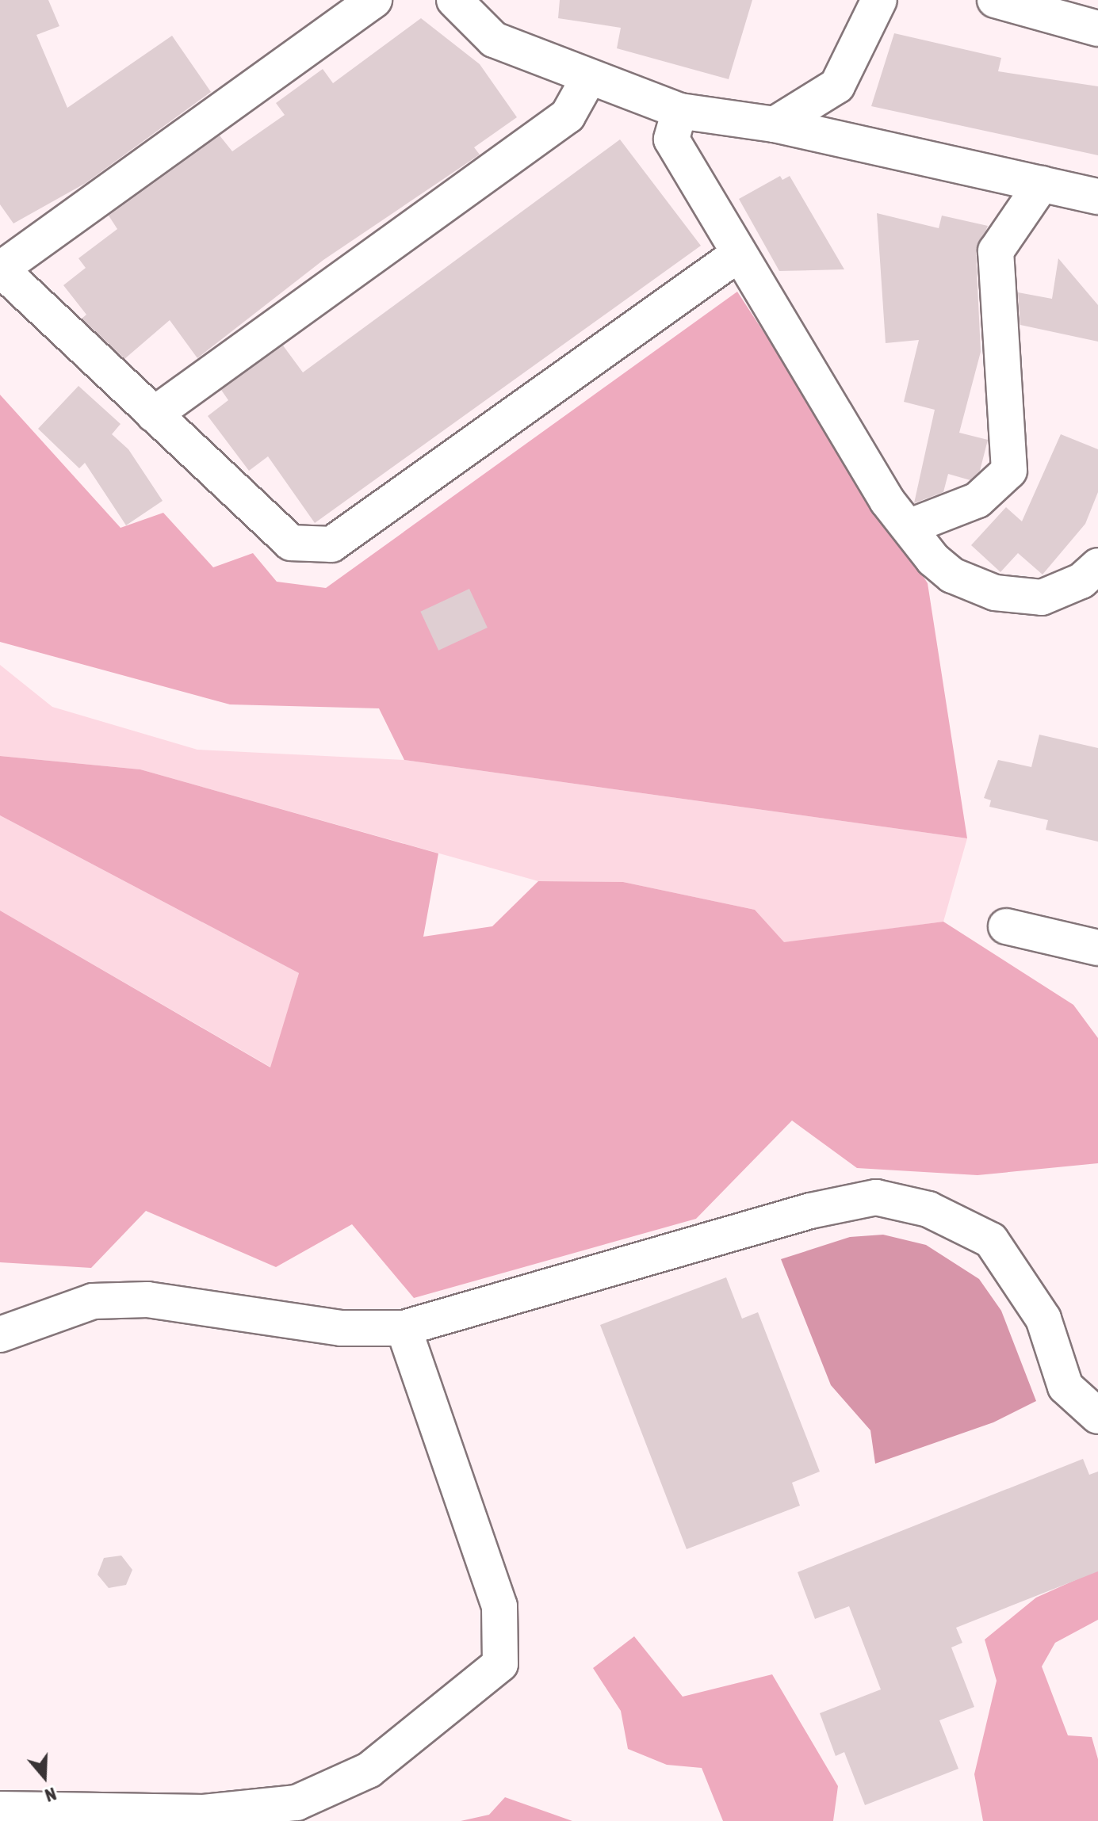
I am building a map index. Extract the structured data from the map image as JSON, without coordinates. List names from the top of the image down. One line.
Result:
{"north":"bottom"}
